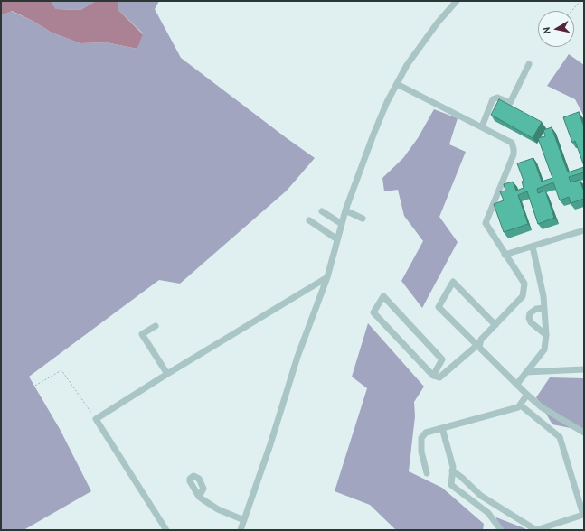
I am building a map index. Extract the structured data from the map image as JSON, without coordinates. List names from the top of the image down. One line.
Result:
{"north":"left"}
